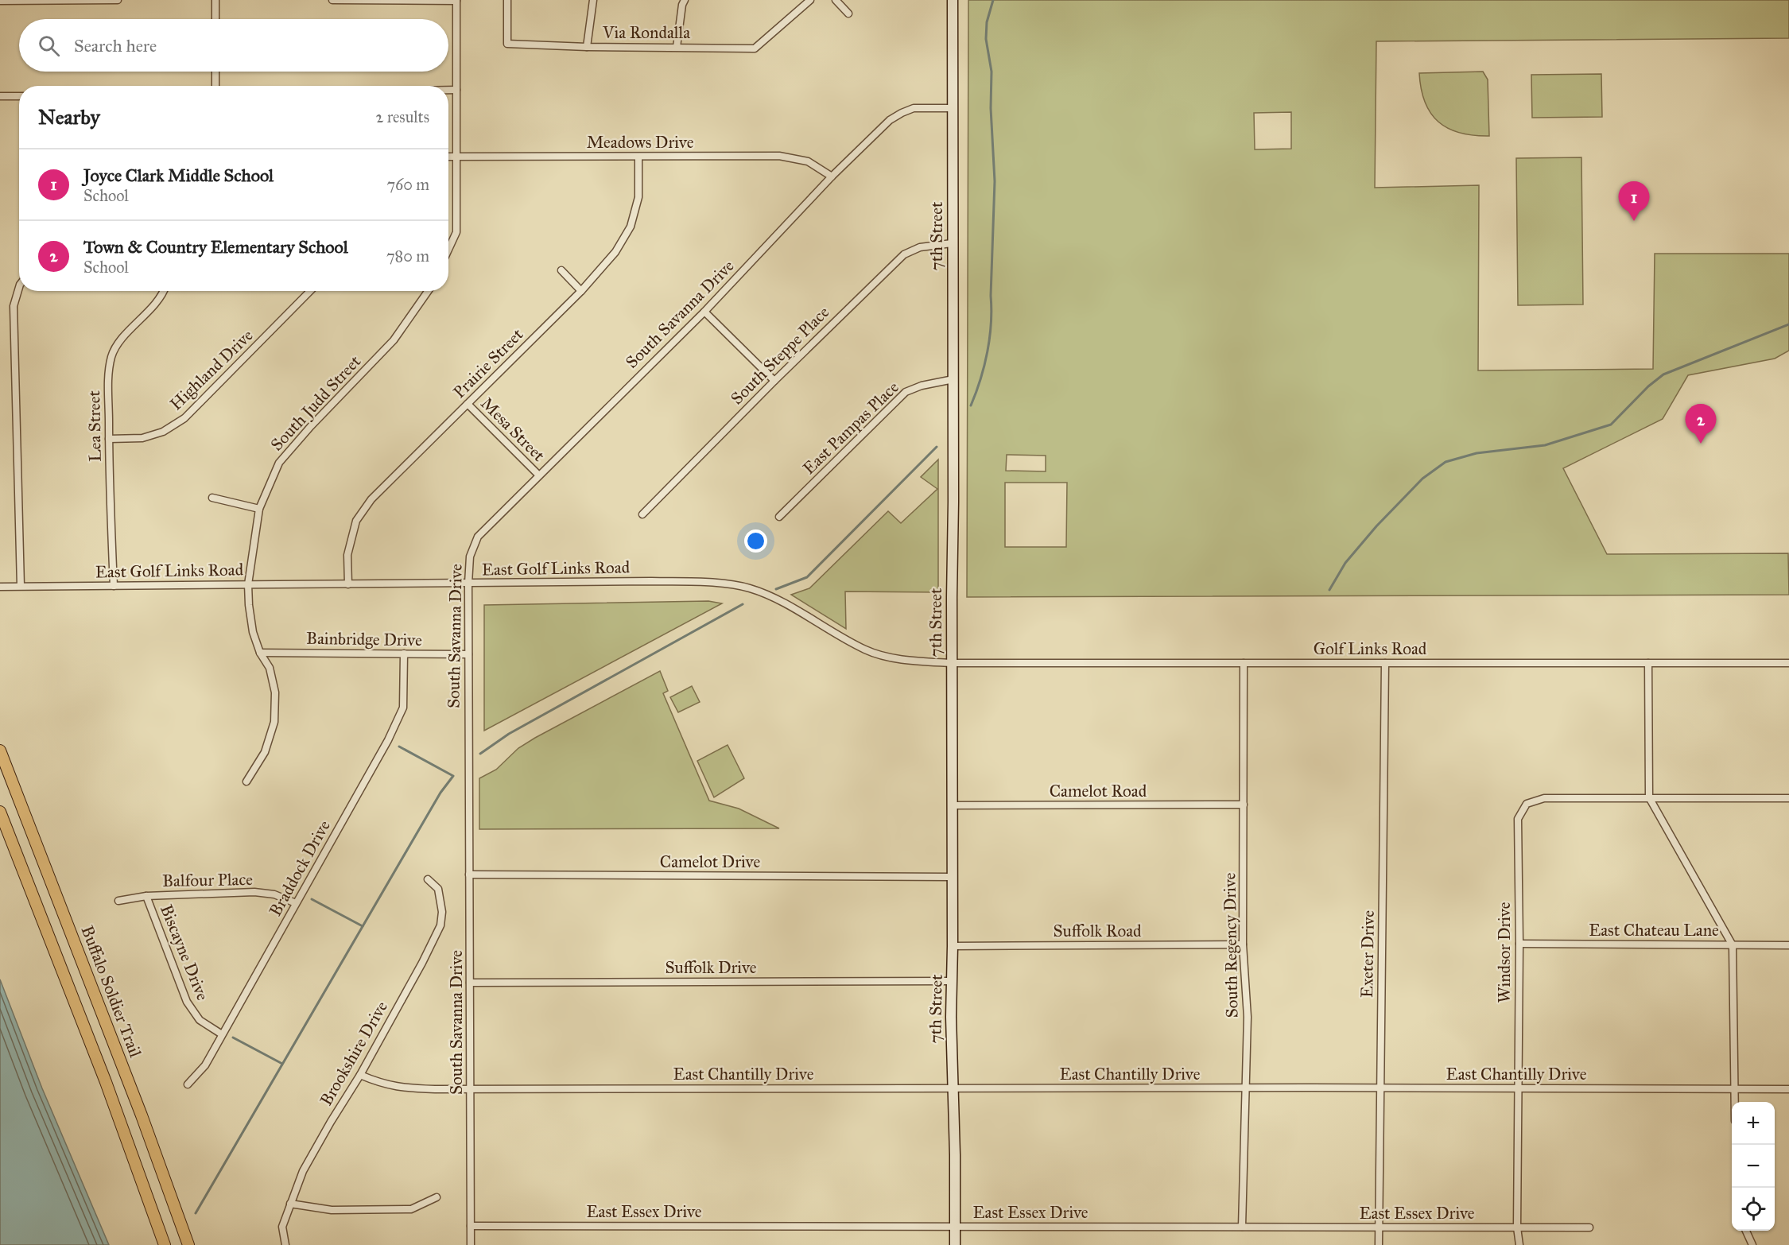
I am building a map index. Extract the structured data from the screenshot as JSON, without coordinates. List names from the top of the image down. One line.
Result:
{"streets":{"main road":["7th Street","Buffalo Soldier Trail"],"street":["Via Rondalla","Meadows Drive","South Savanna Drive","South Steppe Place","Prairie Street","Highland Drive","South Judd Street","Lea Street","East Pampas Place","Mesa Street","East Golf Links Road","Bainbridge Drive","Golf Links Road","Camelot Road","Camelot Drive","Braddock Drive","Balfour Place","East Chateau Lane","Suffolk Road","South Regency Drive","Biscayne Drive","Windsor Drive","Exeter Drive","Suffolk Drive","Brookshire Drive","East Chantilly Drive","East Essex Drive"]},"crossings":[["Meadows Drive","South Savanna Drive"],["Meadows Drive","Prairie Street"],["7th Street","South Savanna Drive"],["7th Street","South Steppe Place"],["7th Street","East Pampas Place"],["7th Street","East Golf Links Road"],["7th Street","Golf Links Road"],["7th Street","Camelot Road"],["7th Street","Camelot Drive"],["7th Street","Suffolk Road"],["7th Street","Suffolk Drive"],["7th Street","East Chantilly Drive"],["7th Street","East Essex Drive"],["South Savanna Drive","Mesa Street"],["South Savanna Drive","East Golf Links Road"],["South Savanna Drive","Bainbridge Drive"],["South Savanna Drive","Camelot Drive"],["South Savanna Drive","Suffolk Drive"],["South Savanna Drive","East Chantilly Drive"],["South Savanna Drive","East Essex Drive"],["Prairie Street","Mesa Street"],["Prairie Street","East Golf Links Road"],["Highland Drive","Lea Street"],["South Judd Street","East Golf Links Road"],["South Judd Street","Bainbridge Drive"],["Lea Street","East Golf Links Road"],["East Golf Links Road","Golf Links Road"],["Bainbridge Drive","Braddock Drive"],["Golf Links Road","South Regency Drive"],["Golf Links Road","Exeter Drive"],["Camelot Road","South Regency Drive"],["Braddock Drive","Balfour Place"],["Braddock Drive","Biscayne Drive"],["Balfour Place","Biscayne Drive"],["East Chateau Lane","Windsor Drive"],["Suffolk Road","South Regency Drive"],["South Regency Drive","East Chantilly Drive"],["South Regency Drive","East Essex Drive"],["Windsor Drive","East Chantilly Drive"],["Windsor Drive","East Essex Drive"],["Exeter Drive","East Chantilly Drive"],["Exeter Drive","East Essex Drive"],["Brookshire Drive","East Chantilly Drive"]],"page":{"search":"Search here","heading":["Nearby","2 results"],"list":[{"mark":"1","name":"Joyce Clark Middle School","note":"School","value":"760 m"},{"mark":"2","name":"Town & Country Elementary School","note":"School","value":"780 m"}],"pins":["1","2"],"map_buttons":["+","−"]}}
